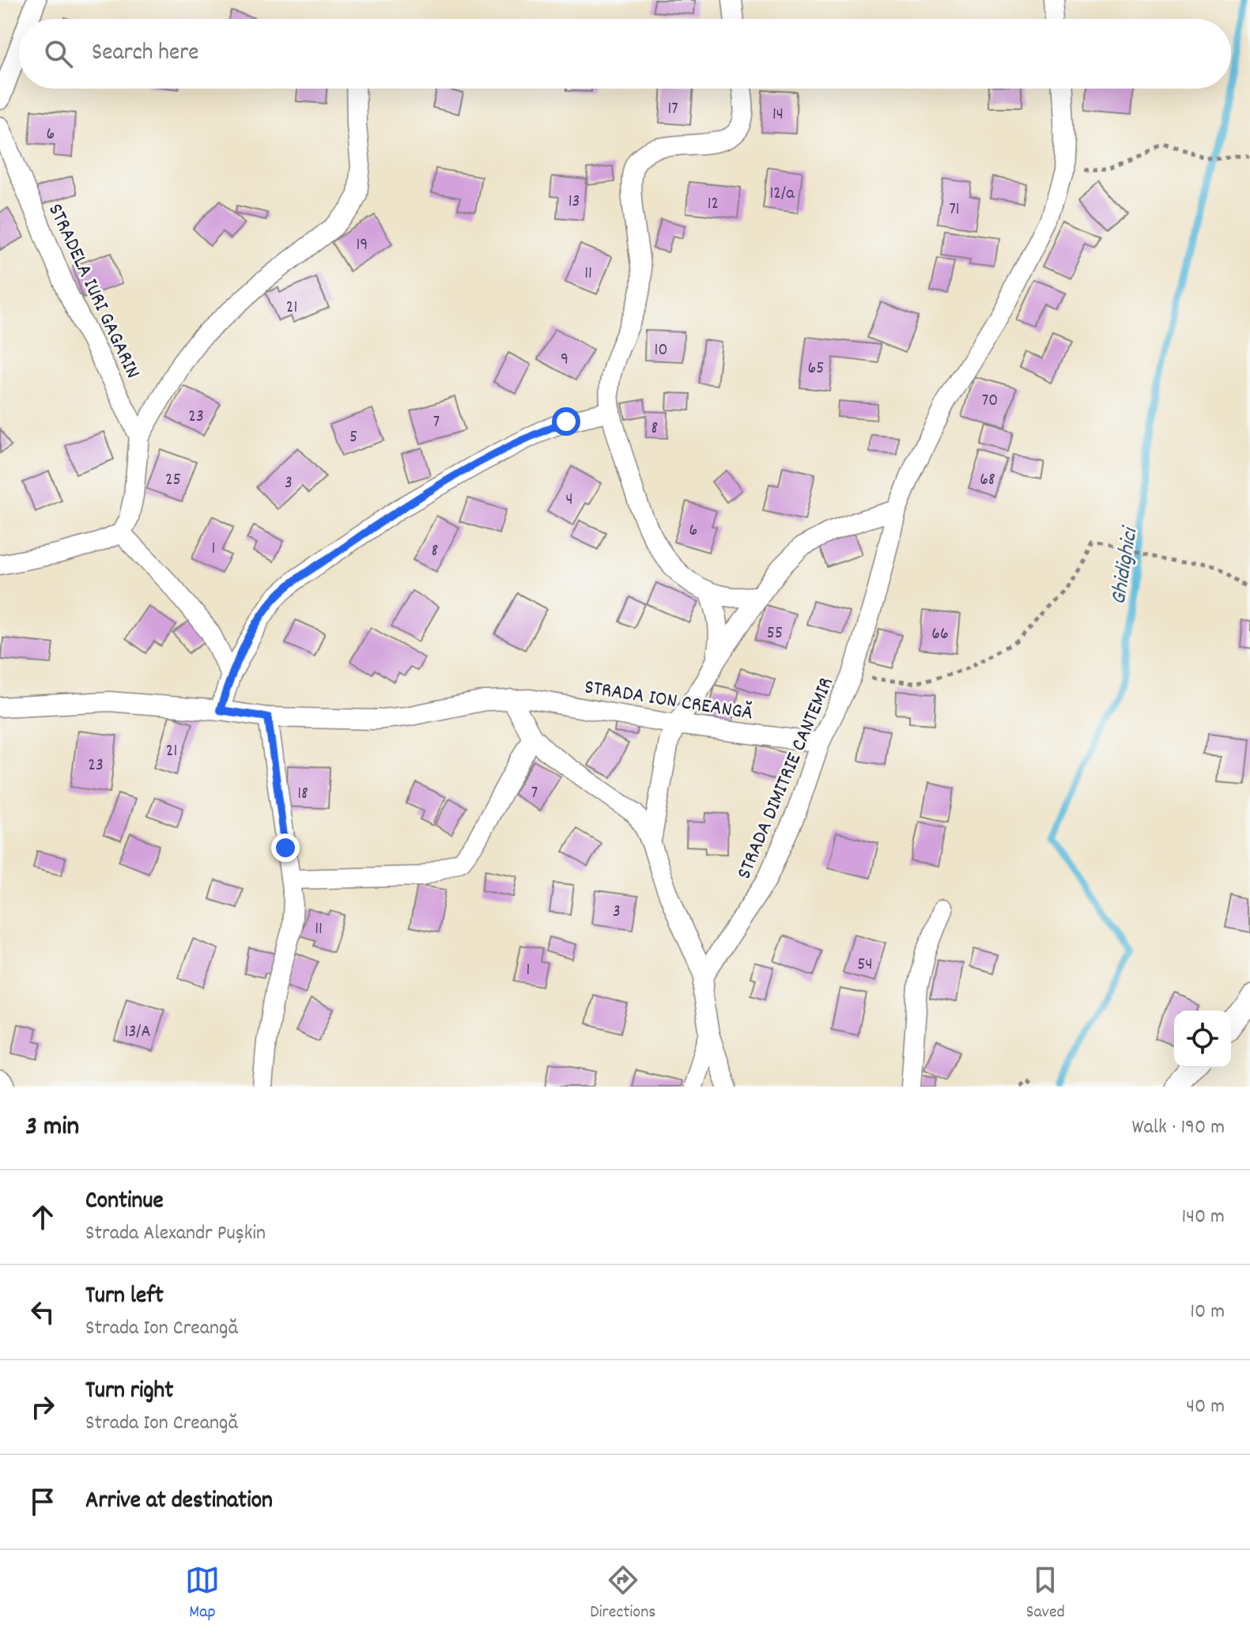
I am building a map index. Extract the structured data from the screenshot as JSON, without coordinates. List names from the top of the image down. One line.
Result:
{"streets":{"street":["STRADELA IURI GAGARIN","STRADA ION CREANGĂ","STRADA DIMITRIE CANTEMIR"]},"crossings":[["STRADA ION CREANGĂ","STRADA DIMITRIE CANTEMIR"]],"water":["Ghidighici"],"house_numbers":["17","14","6","12/a","13","12","71","19","11","21","10","9","65","70","23","7","8","5","25","68","3","4","6","1","8","55","66","21","23","7","18","3","11","54","1","13/A"],"page":{"search":"Search here","heading":["3 min","Walk · 190 m"],"list":[["Continue","Strada Alexandr Pușkin","140 m"],["Turn left","Strada Ion Creangă","10 m"],["Turn right","Strada Ion Creangă","40 m"],"Arrive at destination"],"nav":["Map","Directions","Saved"]}}
